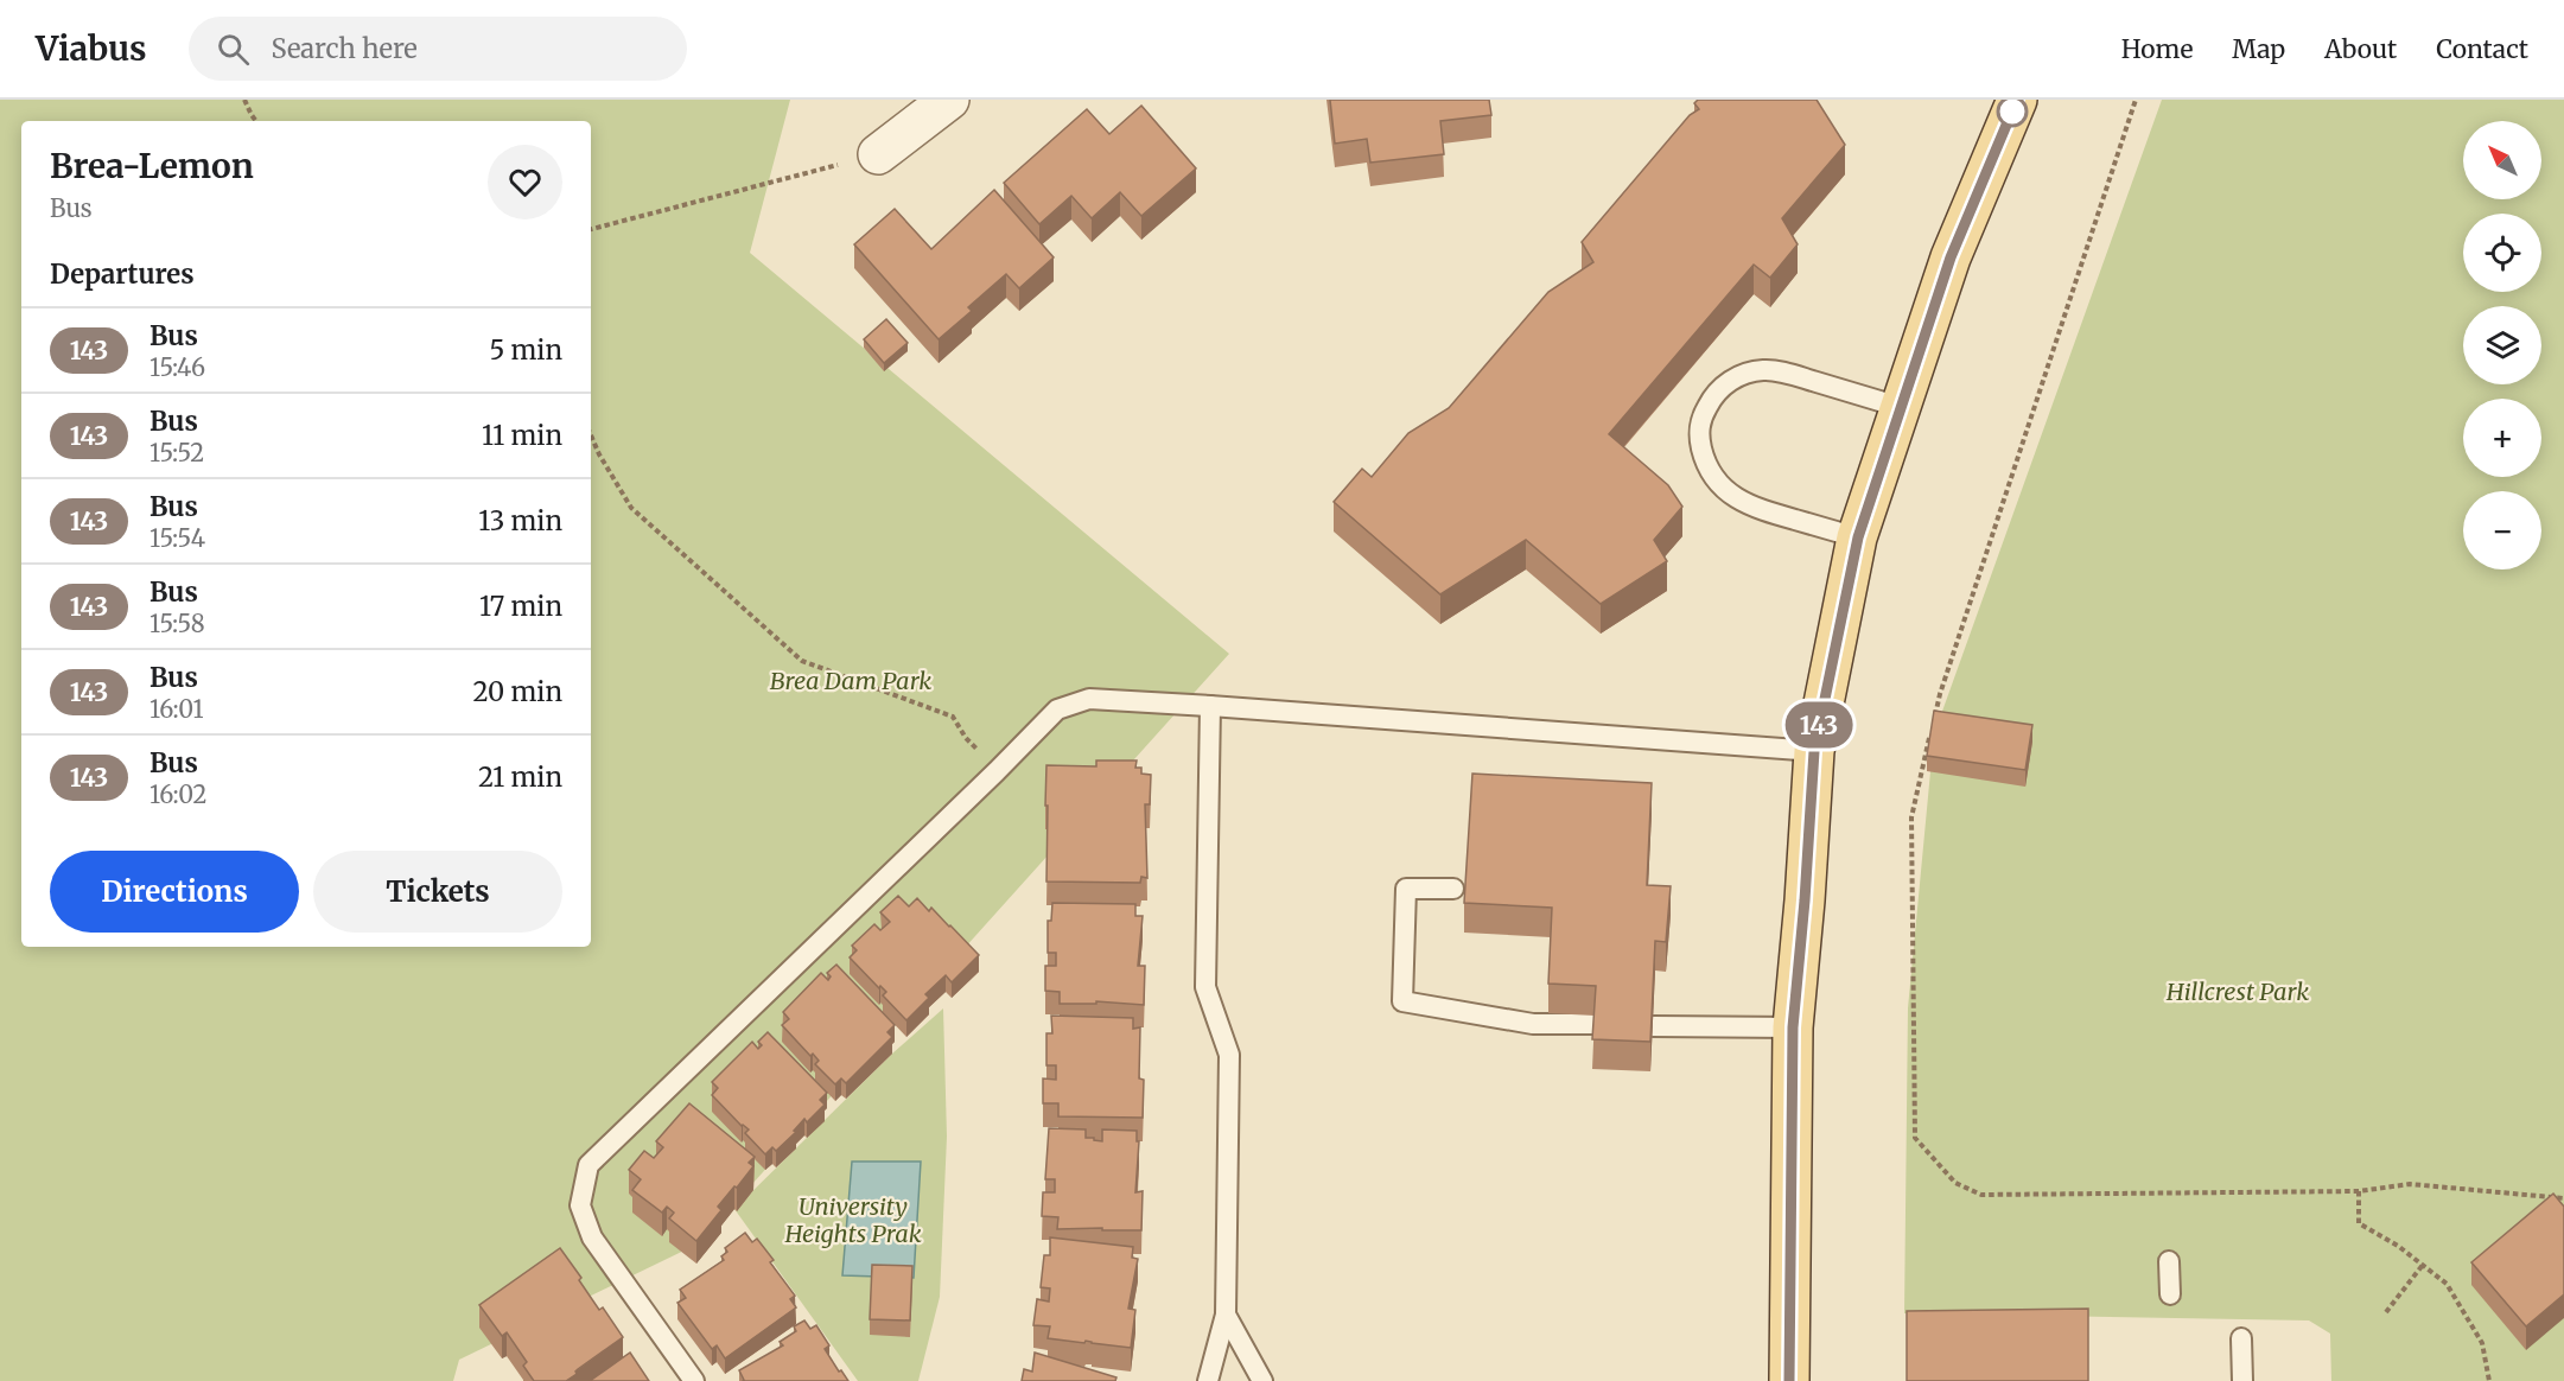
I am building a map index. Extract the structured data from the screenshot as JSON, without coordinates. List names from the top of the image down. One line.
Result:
{"parks":["Brea Dam Park","Hillcrest Park","University Heights Prak"],"lines":["bus line 143"],"north":"top left","page":{"header":"Viabus","search":"Search here","nav":["Home","Map","About","Contact"],"on_map":"143","map_buttons":["+","−"],"heading":[["Brea-Lemon","Bus"],"Departures"],"list":[{"mark":"143","name":"Bus","note":"15:46","value":"5 min"},{"mark":"143","name":"Bus","note":"15:52","value":"11 min"},{"mark":"143","name":"Bus","note":"15:54","value":"13 min"},{"mark":"143","name":"Bus","note":"15:58","value":"17 min"},{"mark":"143","name":"Bus","note":"16:01","value":"20 min"},{"mark":"143","name":"Bus","note":"16:02","value":"21 min"}],"buttons":["Directions","Tickets"]}}
